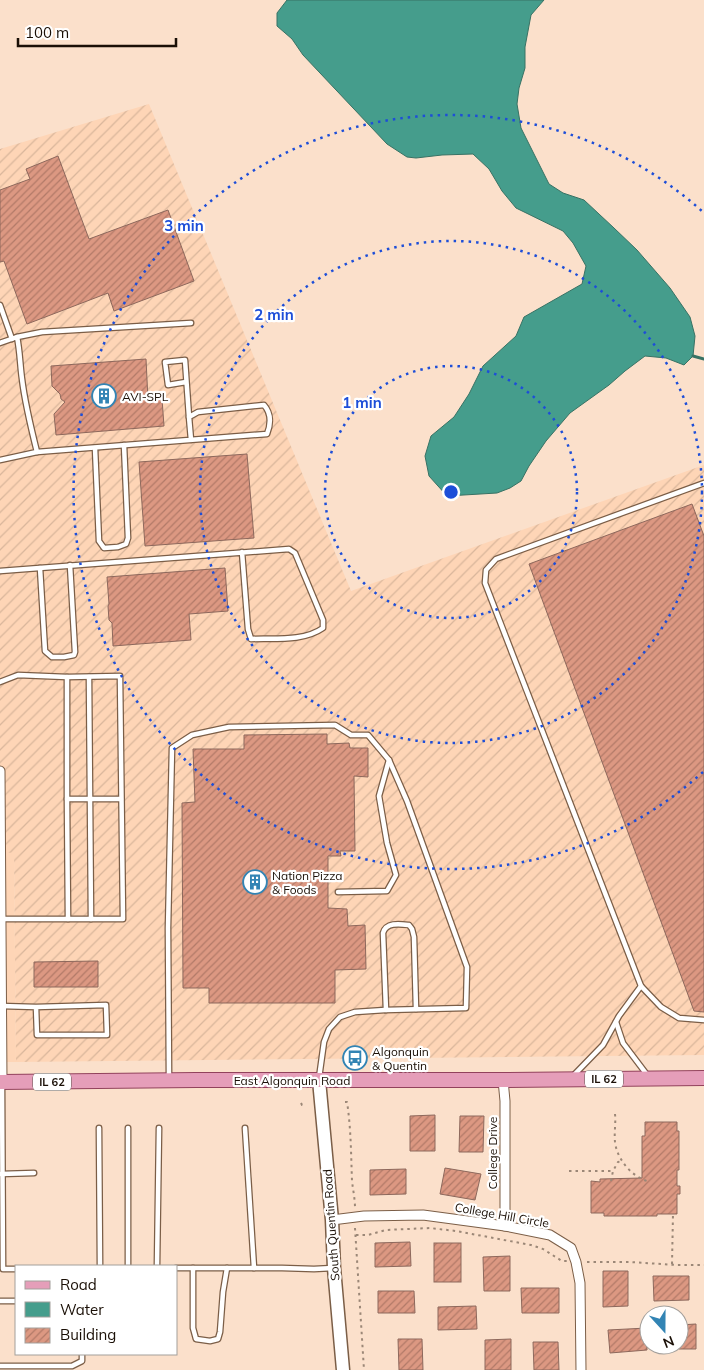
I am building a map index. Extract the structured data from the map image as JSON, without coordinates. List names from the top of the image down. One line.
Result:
{"streets":{"main road":["IL 62","East Algonquin Road","South Quentin Road"],"street":["College Drive","College Hill Circle"]},"crossings":[["East Algonquin Road","College Drive"],["East Algonquin Road","South Quentin Road"],["College Drive","College Hill Circle"],["College Hill Circle","South Quentin Road"]],"places":{"building":["AVI-SPL","Nation Pizza & Foods"],"bus stop":["Algonquin & Quentin"]},"legend":["Road","Water","Building"],"scale_bar":"100 m","north":"bottom","rings":["3 min","2 min","1 min"]}
